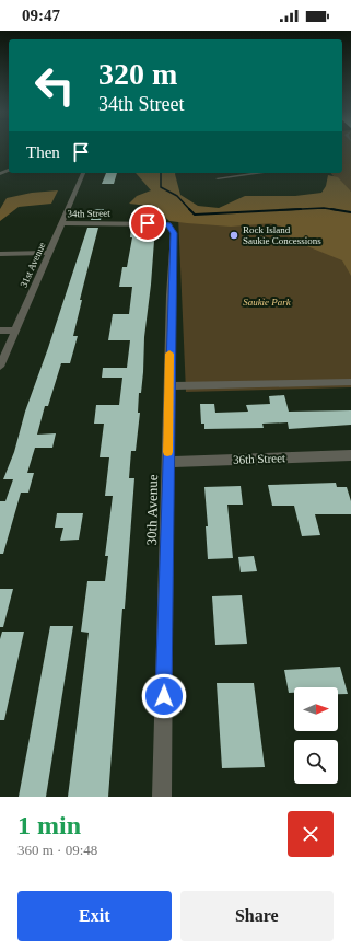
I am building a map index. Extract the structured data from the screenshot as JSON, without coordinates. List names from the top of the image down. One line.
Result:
{"streets":{"street":["34th Street","31st Avenue","36th Street","30th Avenue"]},"crossings":[["34th Street","31st Avenue"],["34th Street","30th Avenue"],["36th Street","30th Avenue"]],"parks":["Saukie Park"],"places":["Rock Island Saukie Concessions"],"north":"right","page":{"status":"09:47","turn":["320 m","34th Street"],"then":"Then","heading":["1 min","360 m · 09:48"],"buttons":["Exit","Share"]}}
